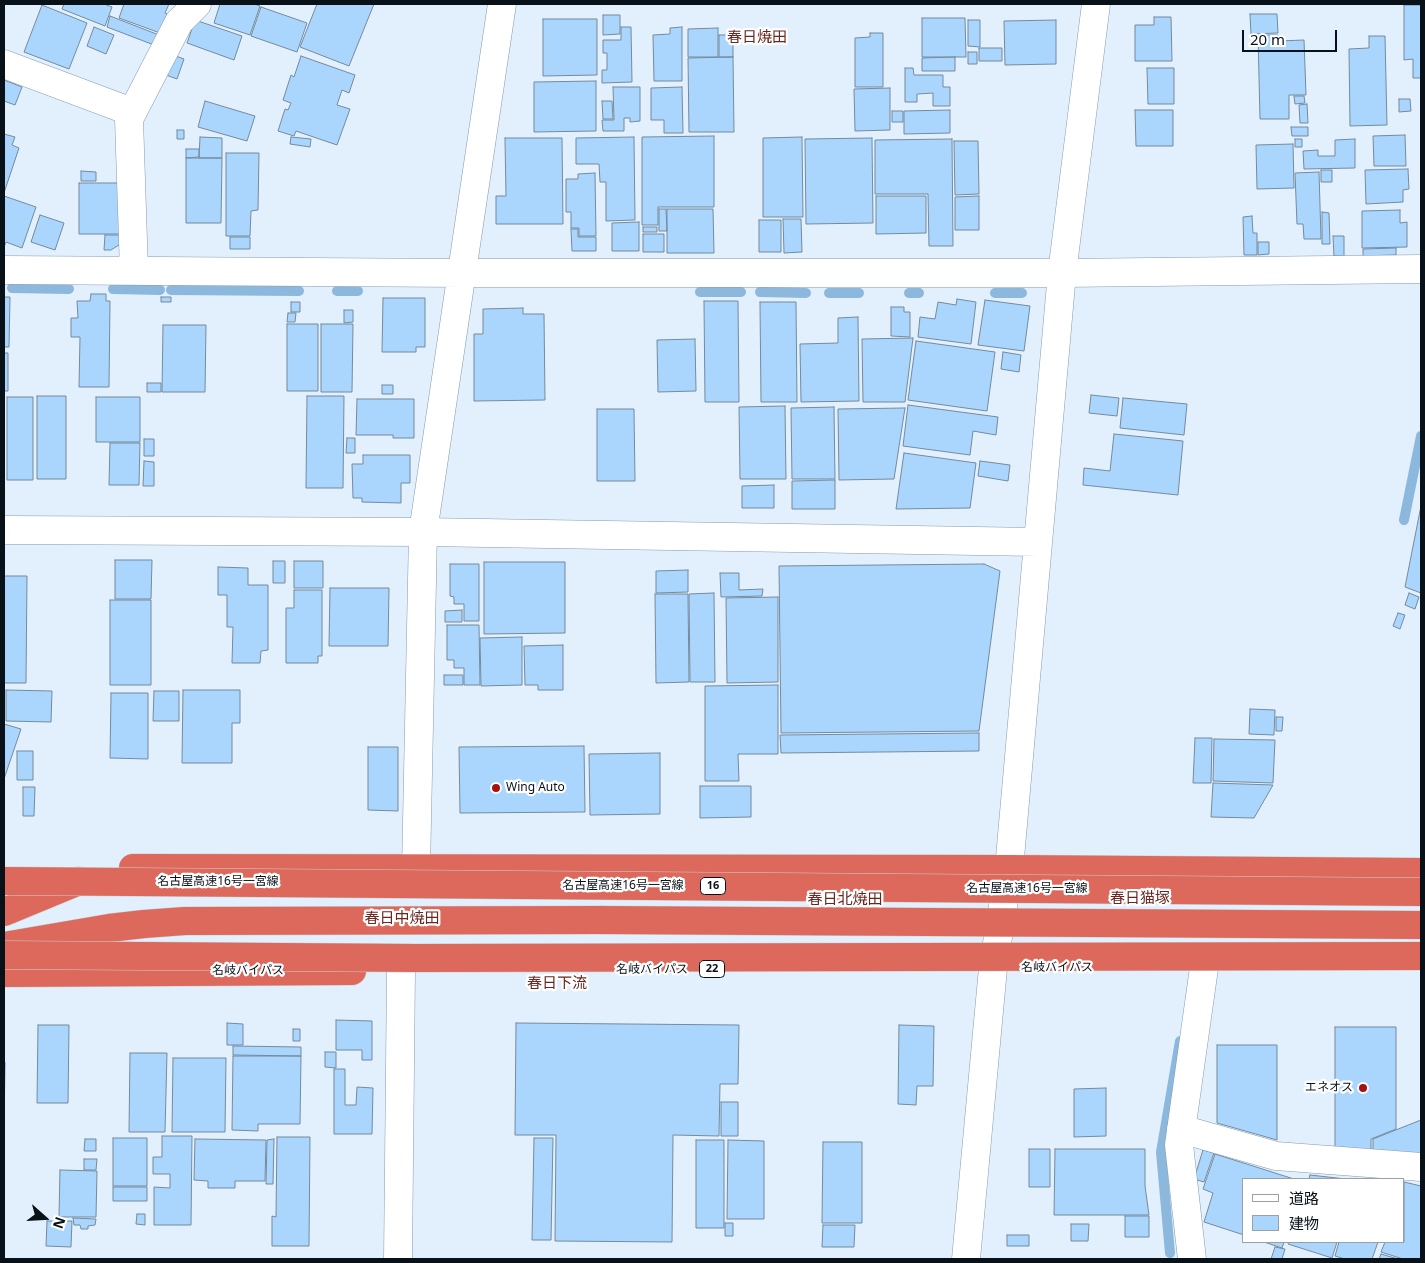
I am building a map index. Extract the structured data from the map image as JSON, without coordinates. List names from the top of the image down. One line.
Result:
{"streets":{"highway":["名古屋高速16号一宮線","16","名岐バイパス","22"]},"districts":["春日焼田","春日猫塚","春日北焼田","春日中焼田","春日下流"],"places":["Wing Auto","エネオス"],"legend":["道路","建物"],"scale_bar":"20 m","north":"right"}
